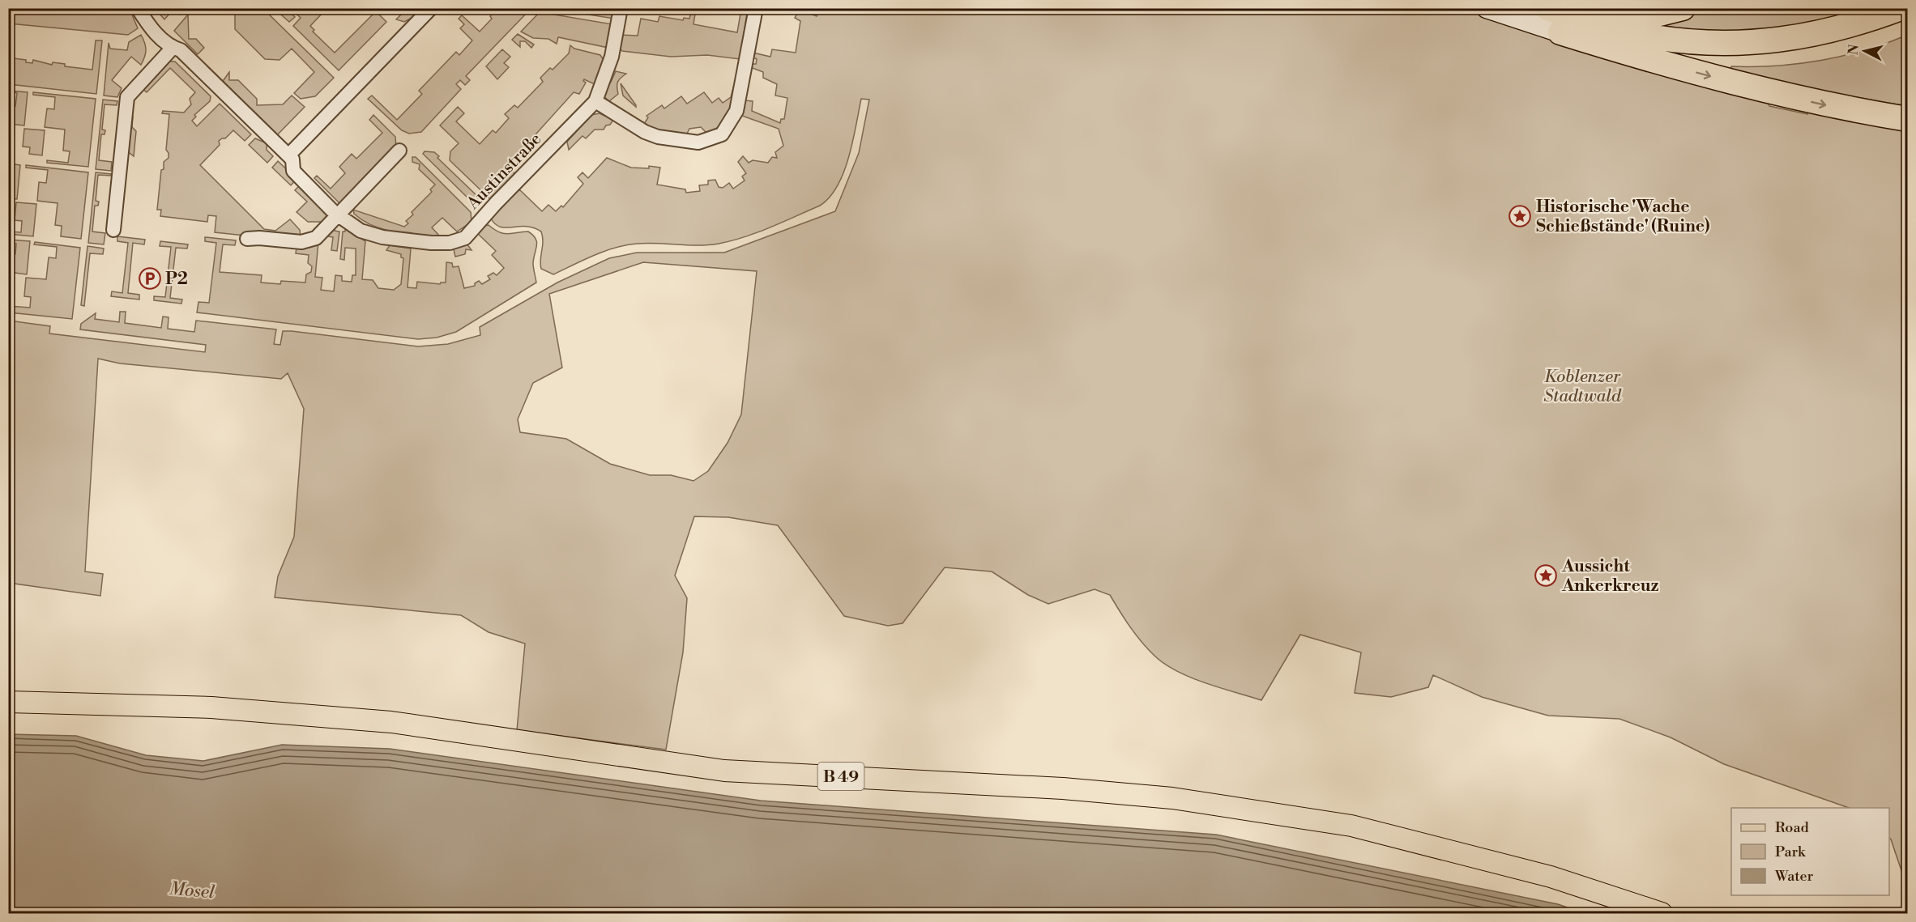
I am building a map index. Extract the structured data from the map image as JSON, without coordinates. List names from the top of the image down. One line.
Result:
{"streets":{"main road":["B 49"],"street":["Austinstraße"]},"water":["Mosel"],"parks":["Koblenzer Stadtwald"],"places":{"place":["Historische 'Wache Schießstände' (Ruine)","Aussicht Ankerkreuz"],"parking":["P2"]},"legend":["Road","Park","Water"],"north":"left"}
